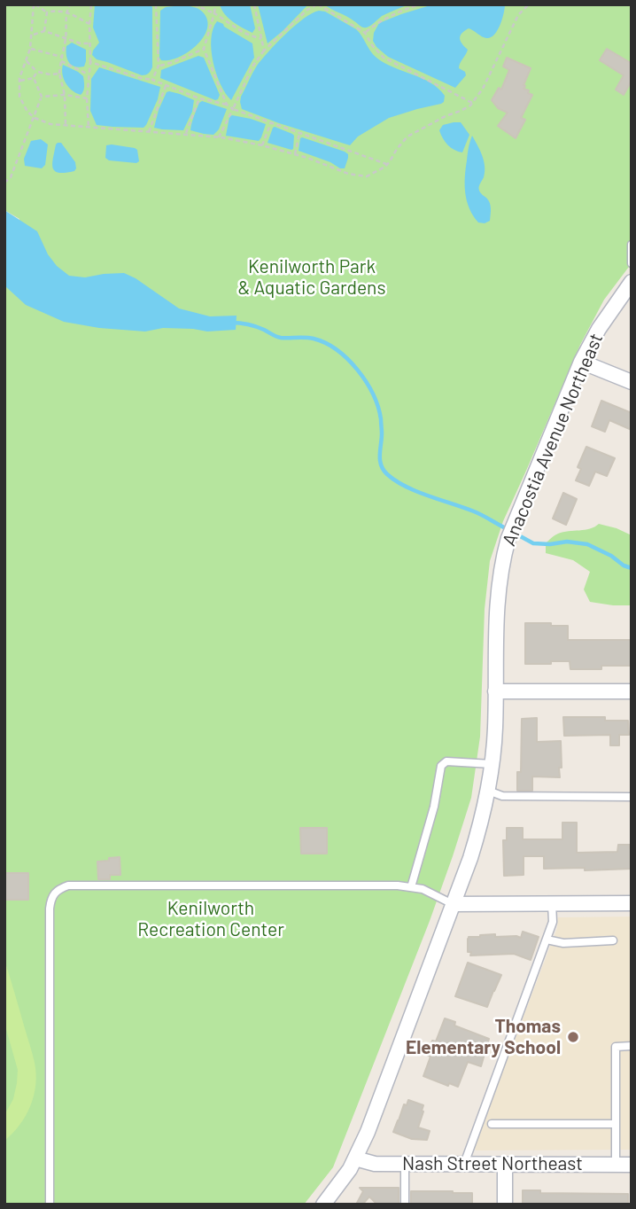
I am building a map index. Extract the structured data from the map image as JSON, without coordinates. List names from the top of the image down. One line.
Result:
{"streets":{"street":["Anacostia Avenue Northeast","Nash Street Northeast"]},"crossings":[["Anacostia Avenue Northeast","Nash Street Northeast"]],"parks":["Kenilworth Park & Aquatic Gardens","Kenilworth Recreation Center"],"places":["Thomas Elementary School"]}
